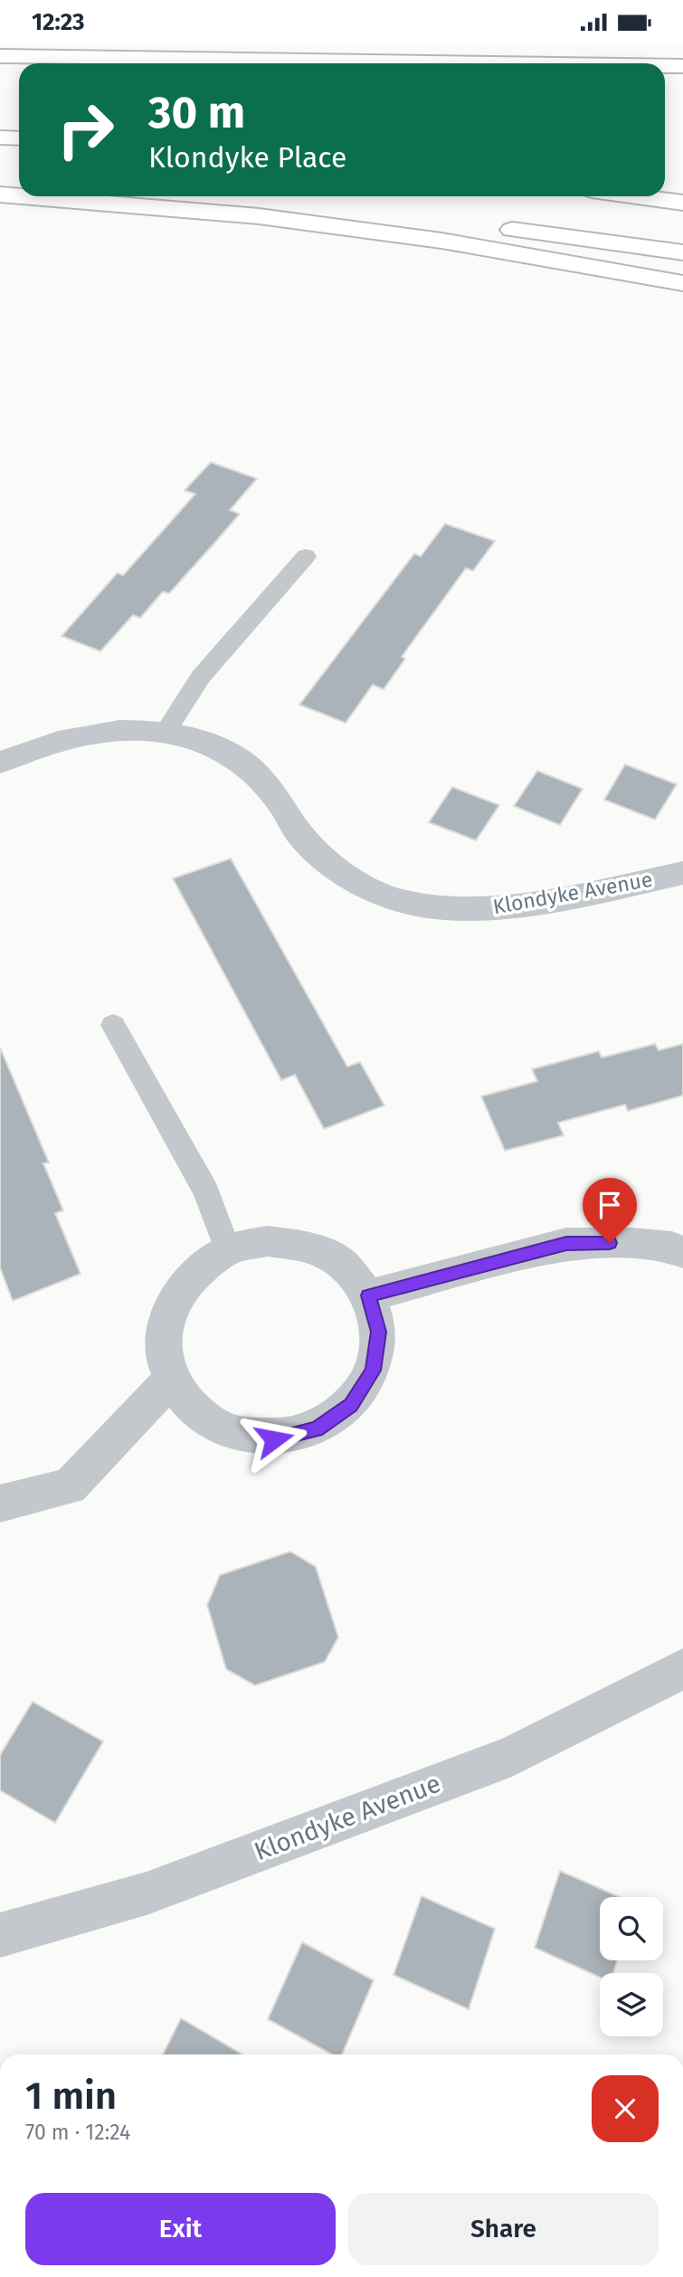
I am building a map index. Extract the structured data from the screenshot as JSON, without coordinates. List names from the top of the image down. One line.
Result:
{"streets":{"street":["Klondyke Avenue"]},"page":{"status":"12:23","turn":["30 m","Klondyke Place"],"heading":["1 min","70 m · 12:24"],"buttons":["Exit","Share"]}}
